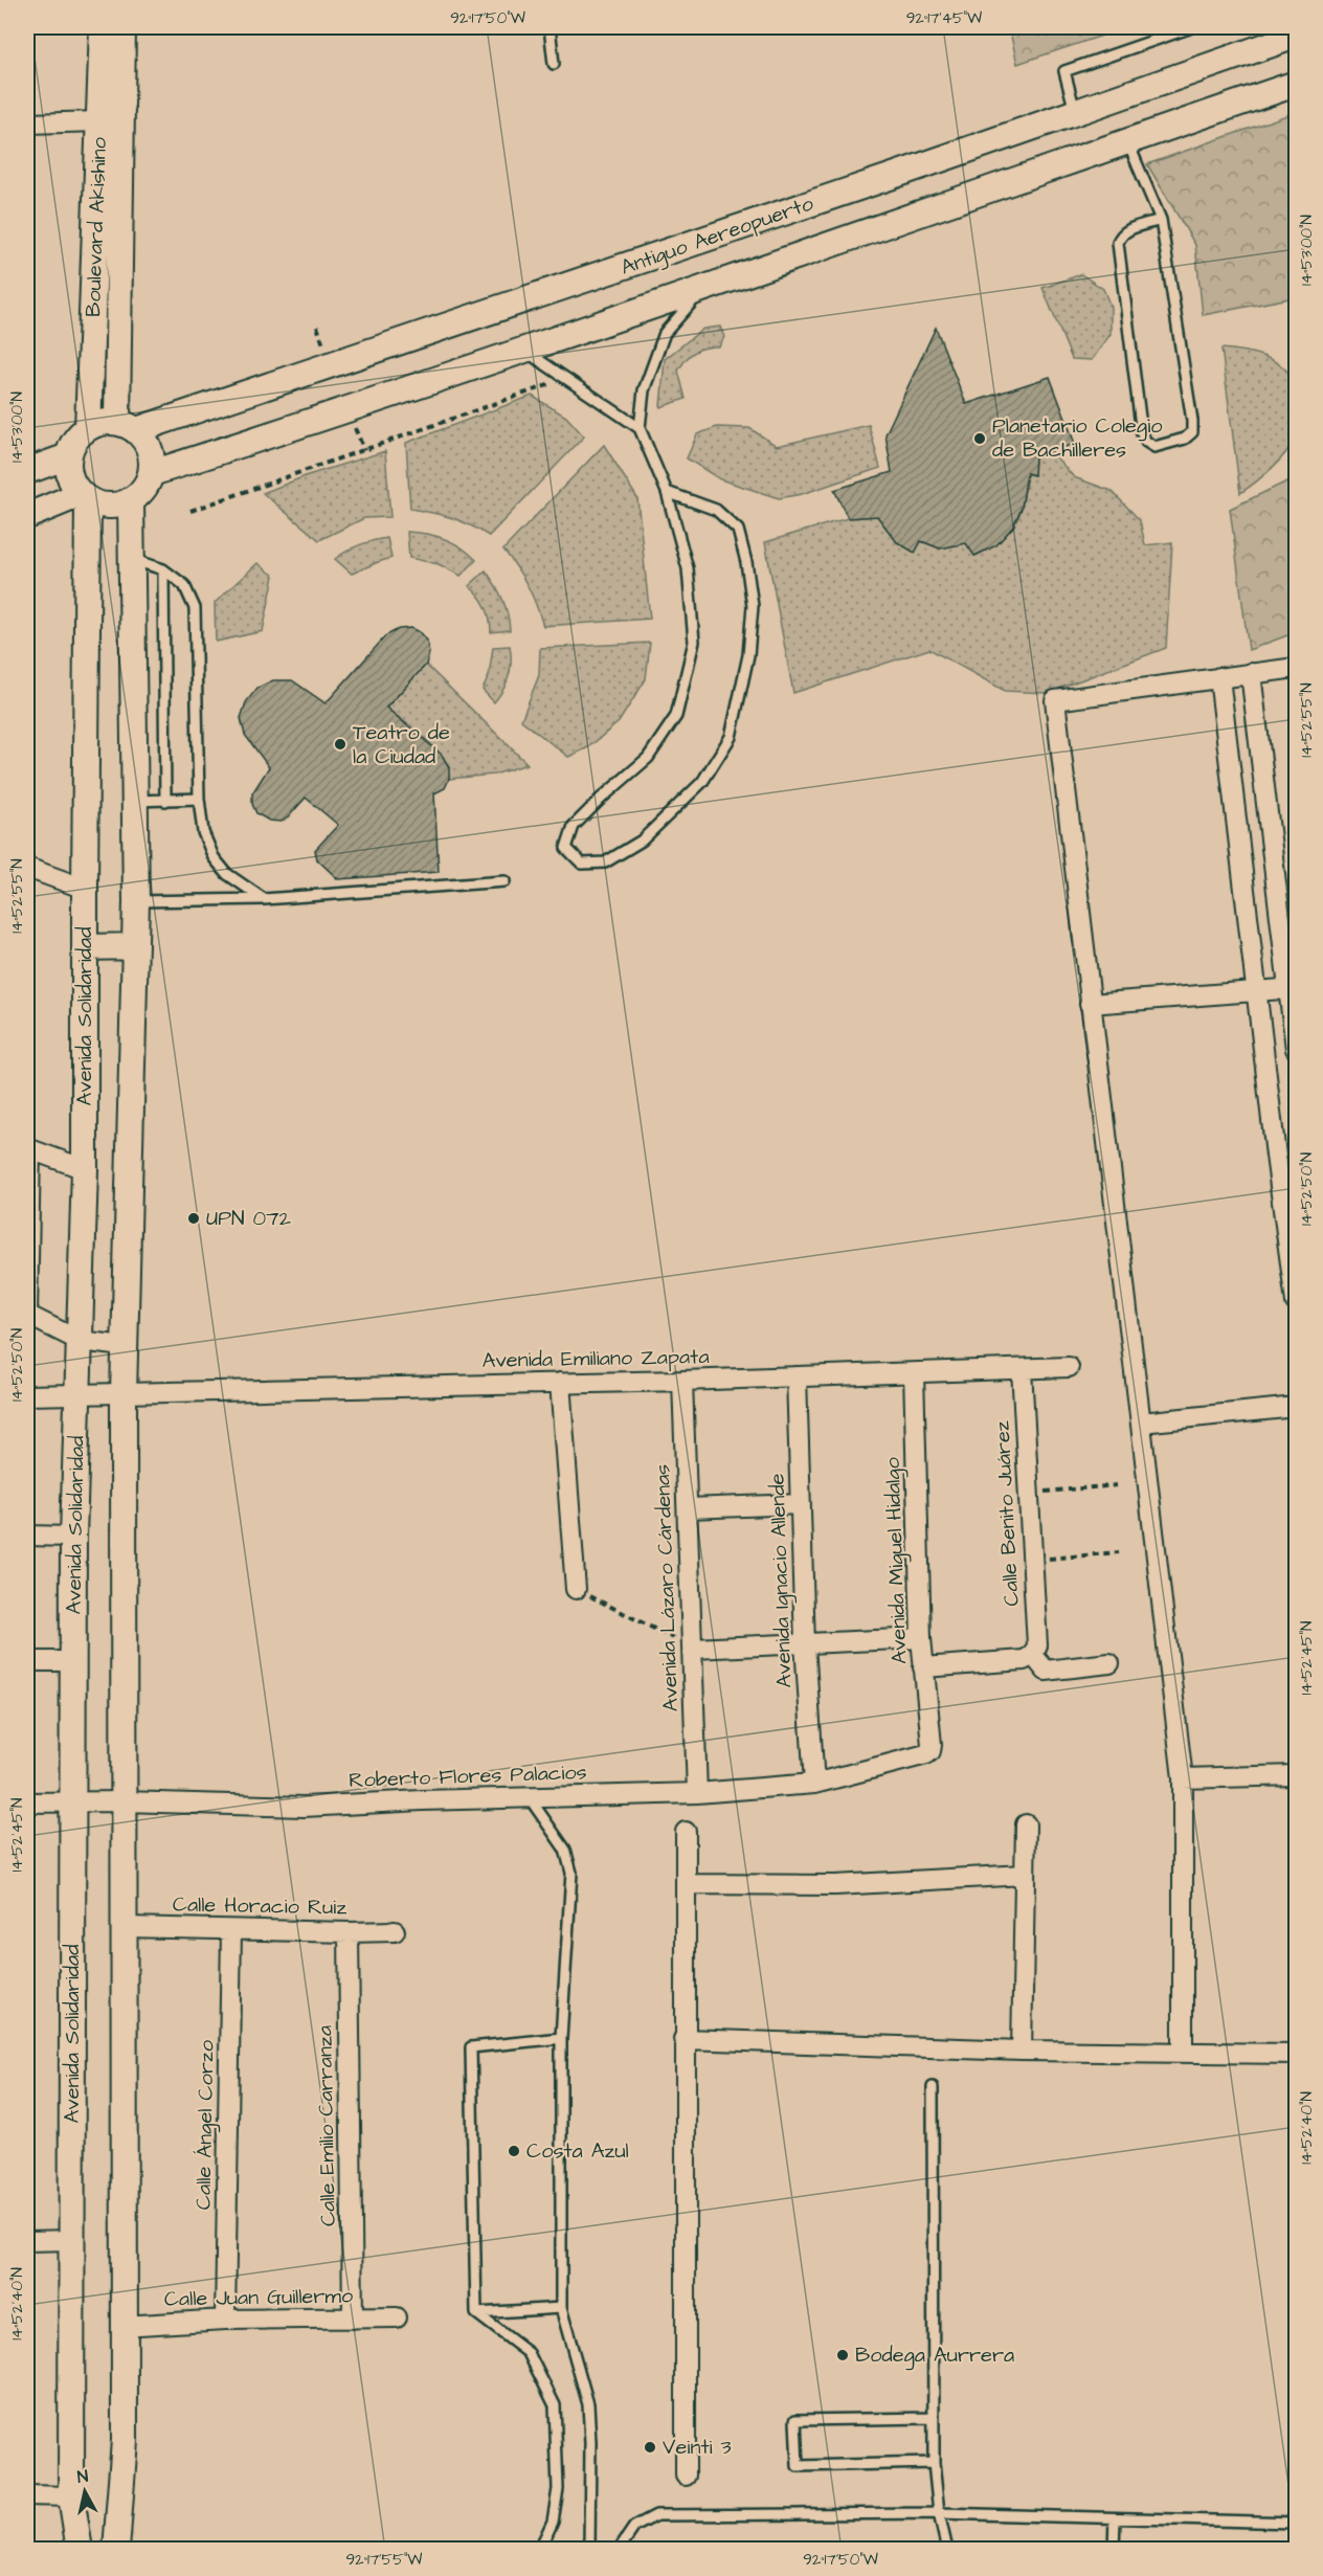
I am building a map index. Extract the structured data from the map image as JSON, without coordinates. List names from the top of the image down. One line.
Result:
{"streets":{"main road":["Boulevard Akishino","Antiguo Aereopuerto","Avenida Solidaridad"],"street":["Avenida Emiliano Zapata","Calle Benito Juárez","Avenida Miguel Hidalgo","Avenida Ignacio Allende","Avenida Lázaro Cárdenas","Roberto Flores Palacios","Calle Horacio Ruiz","Calle Ángel Corzo","Calle Emilio Carranza","Calle Juan Guillermo"]},"crossings":[["Boulevard Akishino","Antiguo Aereopuerto"],["Boulevard Akishino","Avenida Solidaridad"],["Antiguo Aereopuerto","Avenida Solidaridad"],["Avenida Solidaridad","Avenida Emiliano Zapata"],["Avenida Solidaridad","Roberto Flores Palacios"],["Avenida Emiliano Zapata","Calle Benito Juárez"],["Avenida Emiliano Zapata","Avenida Miguel Hidalgo"],["Avenida Emiliano Zapata","Avenida Ignacio Allende"],["Avenida Emiliano Zapata","Avenida Lázaro Cárdenas"],["Avenida Miguel Hidalgo","Avenida Ignacio Allende"],["Avenida Miguel Hidalgo","Roberto Flores Palacios"],["Avenida Ignacio Allende","Roberto Flores Palacios"],["Avenida Lázaro Cárdenas","Roberto Flores Palacios"],["Calle Horacio Ruiz","Calle Ángel Corzo"],["Calle Horacio Ruiz","Calle Emilio Carranza"],["Calle Ángel Corzo","Calle Juan Guillermo"],["Calle Emilio Carranza","Calle Juan Guillermo"]],"places":["Planetario Colegio de Bachilleres","Teatro de la Ciudad","UPN 072","Costa Azul","Bodega Aurrera","Veinti 3"],"north":"top","coordinates":["92°17'50\"W","92°17'45\"W","14°53'00\"N","14°52'55\"N","14°52'50\"N","14°52'45\"N","14°52'40\"N","92°17'55\"W"]}
